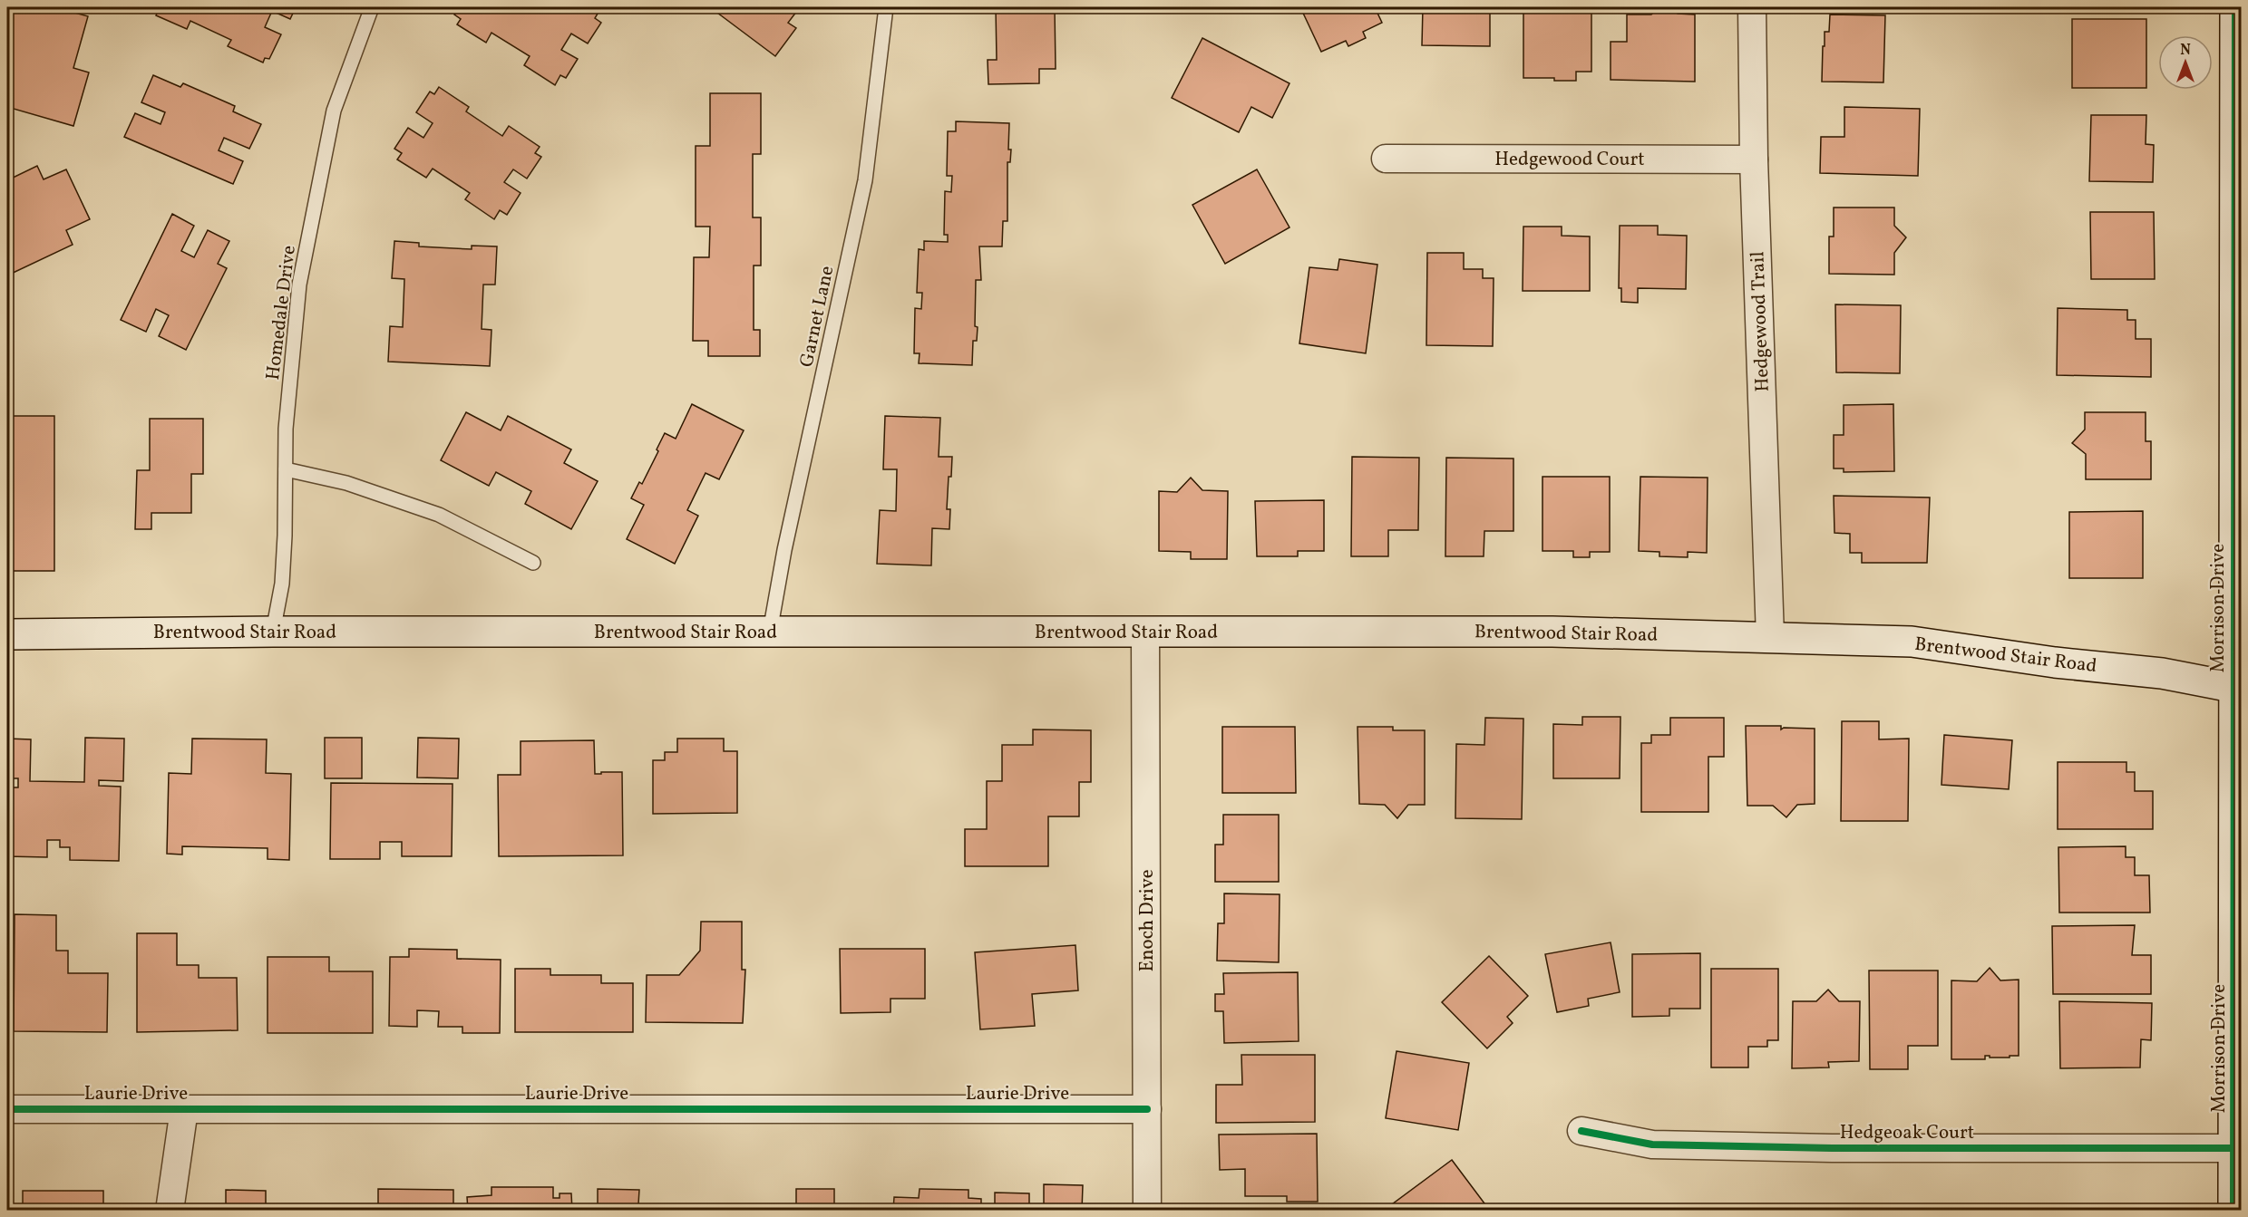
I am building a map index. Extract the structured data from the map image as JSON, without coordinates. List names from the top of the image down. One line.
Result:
{"streets":{"main road":["Morrison Drive","Brentwood Stair Road"],"street":["Hedgewood Court","Hedgewood Trail","Enoch Drive","Laurie Drive","Hedgeoak Court"],"lane":["Homedale Drive","Garnet Lane"]},"crossings":[["Hedgewood Court","Hedgewood Trail"],["Homedale Drive","Brentwood Stair Road"],["Garnet Lane","Brentwood Stair Road"],["Hedgewood Trail","Brentwood Stair Road"],["Morrison Drive","Brentwood Stair Road"],["Morrison Drive","Hedgeoak Court"],["Brentwood Stair Road","Enoch Drive"],["Enoch Drive","Laurie Drive"]],"north":"top"}
